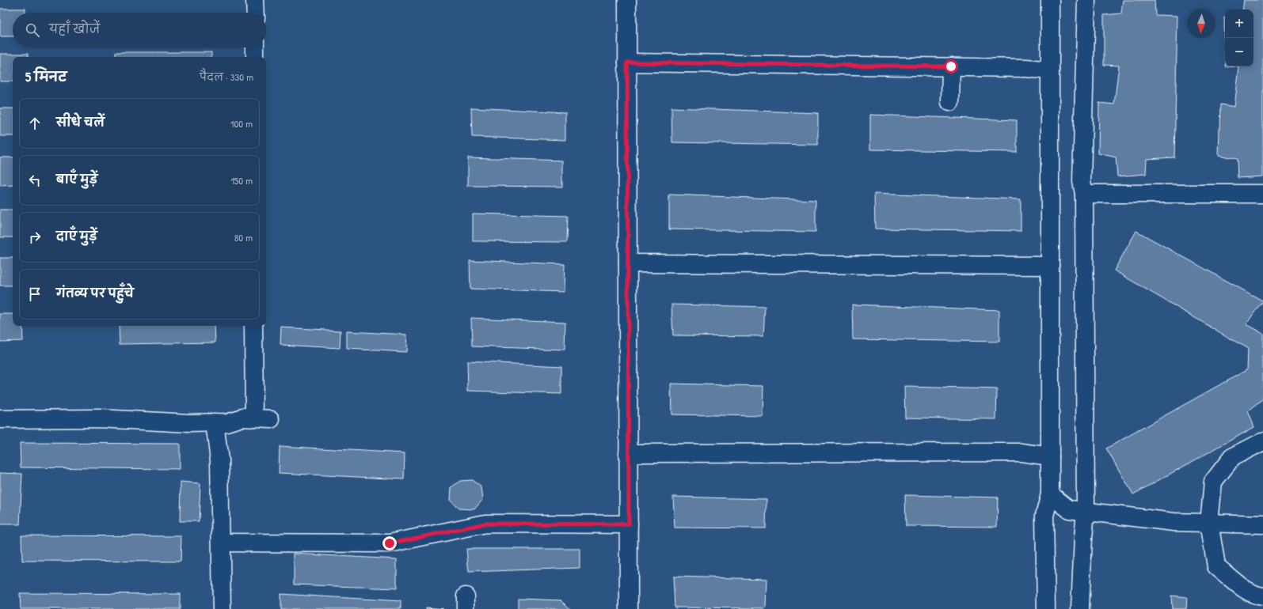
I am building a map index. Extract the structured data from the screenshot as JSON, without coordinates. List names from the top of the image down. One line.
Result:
{"north":"bottom","page":{"map_buttons":["+","−"],"search":"यहाँ खोजें","heading":["5 मिनट","पैदल · 330 m"],"list":[["सीधे चलें","100 m"],["बाएँ मुड़ें","150 m"],["दाएँ मुड़ें","80 m"],"गंतव्य पर पहुँचे"]}}
